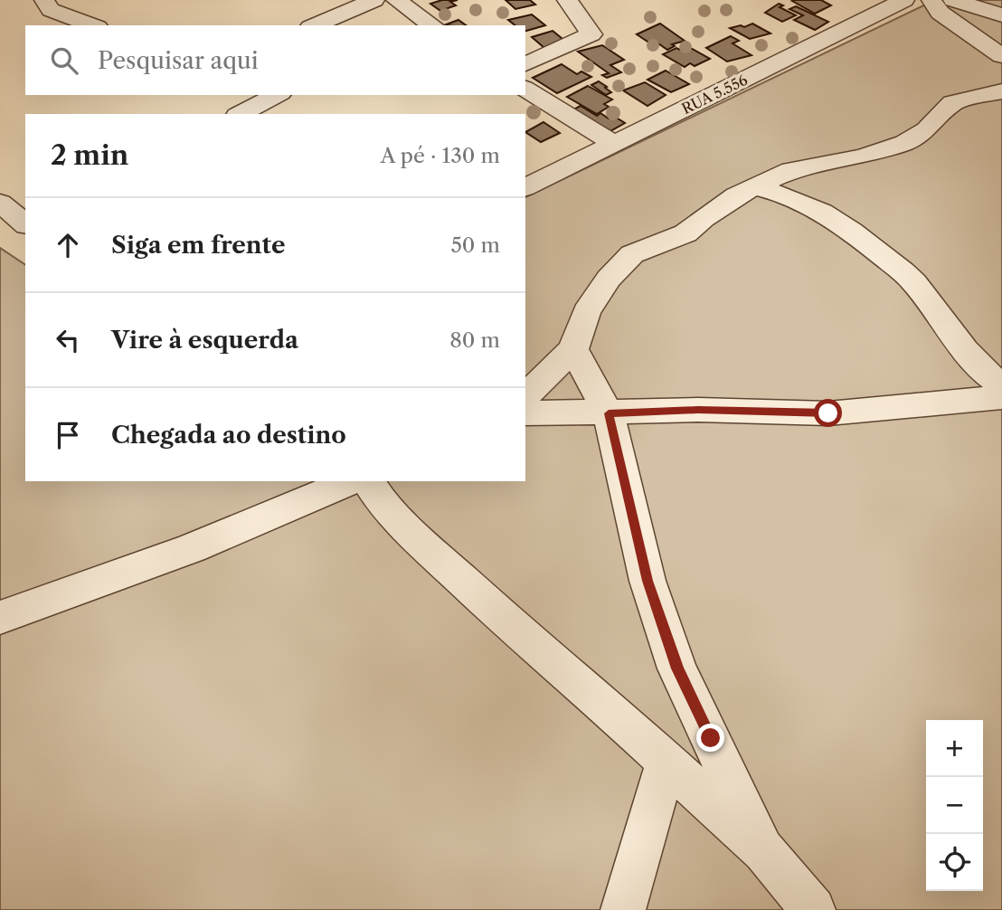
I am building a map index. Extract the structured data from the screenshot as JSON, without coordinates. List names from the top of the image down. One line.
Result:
{"streets":{"street":["RUA 5.556"]},"page":{"search":"Pesquisar aqui","heading":["2 min","A pé · 130 m"],"list":[["Siga em frente","50 m"],["Vire à esquerda","80 m"],"Chegada ao destino"],"map_buttons":["+","−"]}}
